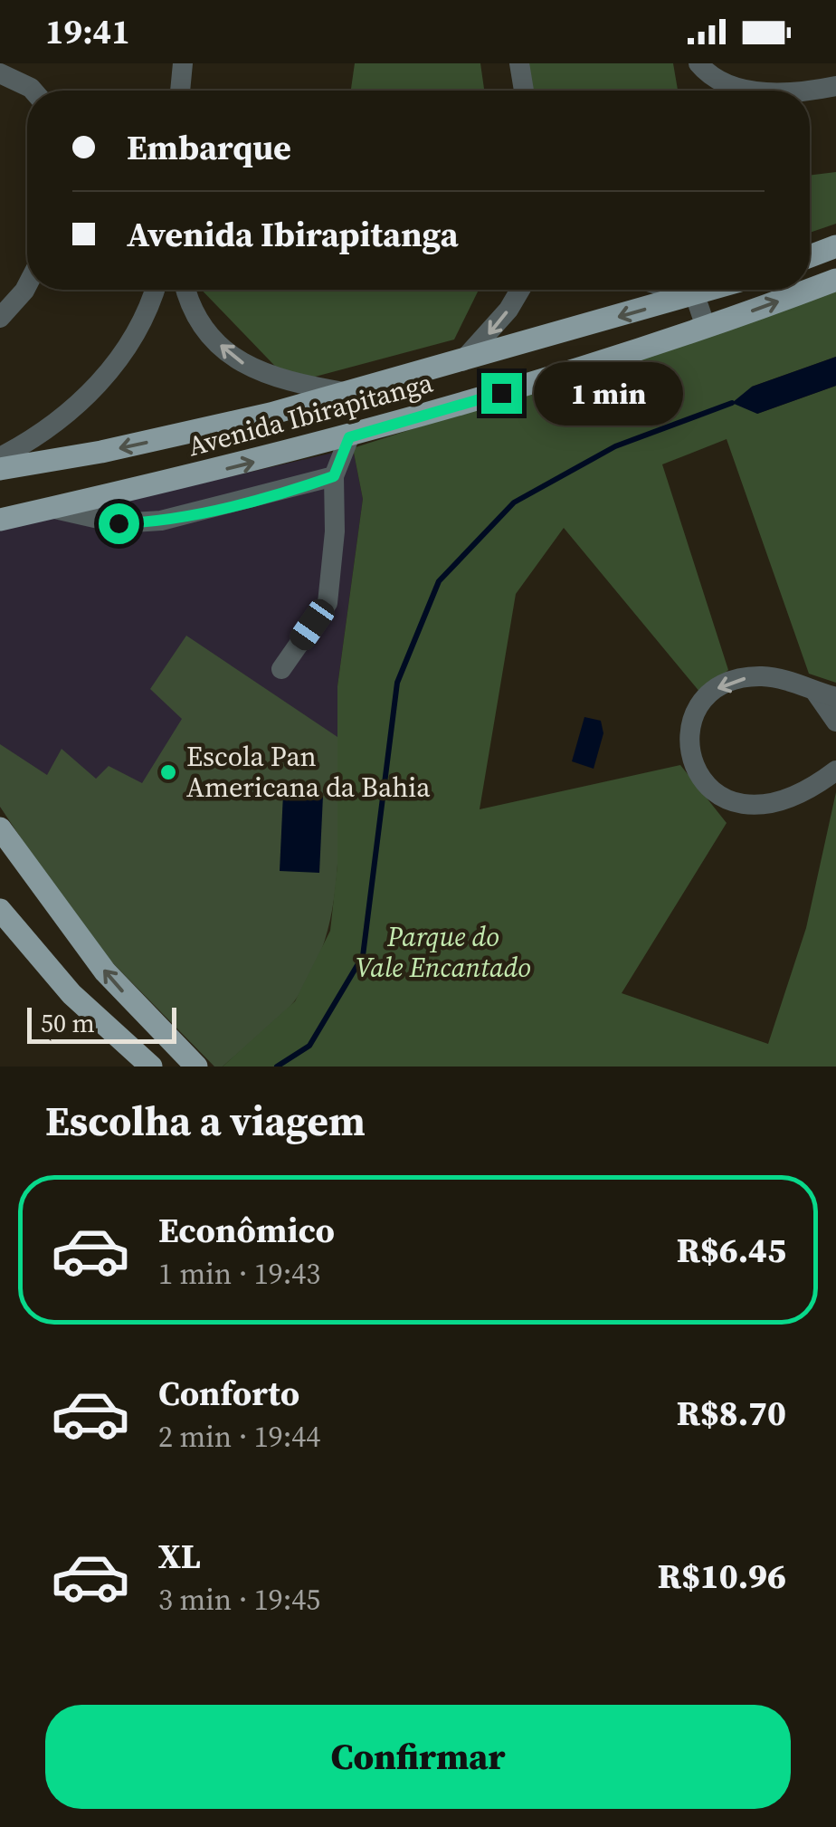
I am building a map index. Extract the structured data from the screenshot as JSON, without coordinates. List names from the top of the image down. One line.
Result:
{"streets":{"main road":["Avenida Ibirapitanga"]},"parks":["Parque do Vale Encantado"],"places":["Escola Pan Americana da Bahia"],"scale_bar":"50 m","page":{"status":"19:41","banner":["Embarque","Avenida Ibirapitanga"],"bubble":"1 min","scale":"50 m","heading":"Escolha a viagem","list":[{"name":"Econômico","note":"1 min · 19:43","value":"R$6.45"},{"name":"Conforto","note":"2 min · 19:44","value":"R$8.70"},{"name":"XL","note":"3 min · 19:45","value":"R$10.96"}],"buttons":"Confirmar"}}
